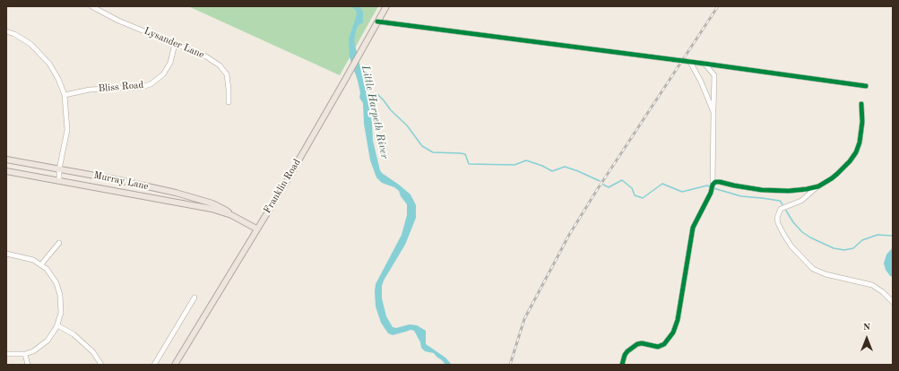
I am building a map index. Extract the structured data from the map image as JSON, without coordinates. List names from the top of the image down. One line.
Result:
{"streets":{"main road":["Murray Lane","Franklin Road"],"street":["Lysander Lane","Bliss Road"]},"crossings":[["Lysander Lane","Bliss Road"],["Murray Lane","Franklin Road"]],"water":["Little Harpeth River"],"north":"top"}
